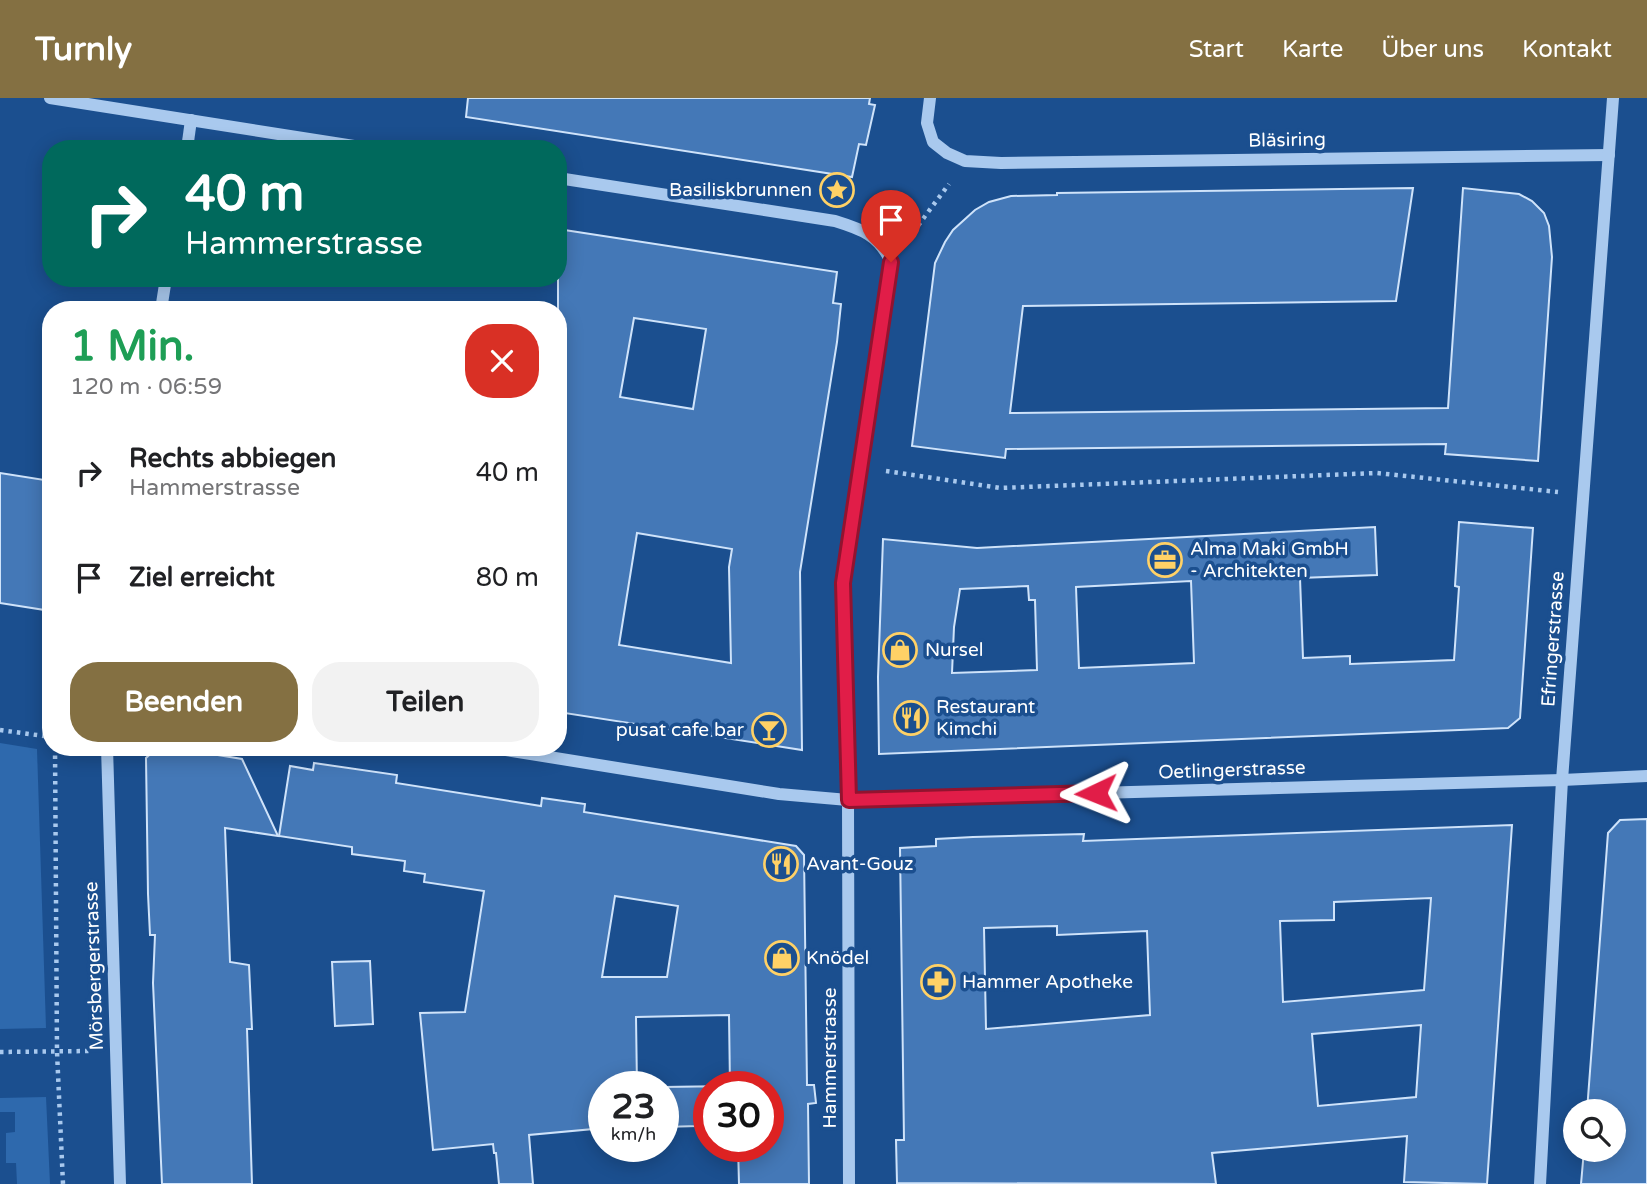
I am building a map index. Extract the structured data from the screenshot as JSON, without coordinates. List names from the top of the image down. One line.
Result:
{"streets":{"street":["Bläsiring","Efringerstrasse","Oetlingerstrasse","Mörsbergerstrasse","Hammerstrasse"]},"crossings":[["Bläsiring","Efringerstrasse"],["Efringerstrasse","Oetlingerstrasse"],["Oetlingerstrasse","Hammerstrasse"]],"places":{"place":["Basiliskbrunnen"],"office":["Alma Maki GmbH - Architekten"],"shop":["Nursel","Knödel"],"restaurant":["Restaurant Kimchi","Avant-Gouz"],"bar":["pusat cafe bar"],"pharmacy":["Hammer Apotheke"]},"page":{"header":"Turnly","nav":["Start","Karte","Über uns","Kontakt"],"turn":["40 m","Hammerstrasse"],"heading":["1 Min.","120 m · 06:59"],"list":[{"name":"Rechts abbiegen","note":"Hammerstrasse","value":"40 m"},{"name":"Ziel erreicht","value":"80 m"}],"buttons":["Beenden","Teilen"],"speed":"23 km/h","limit":"30"}}
